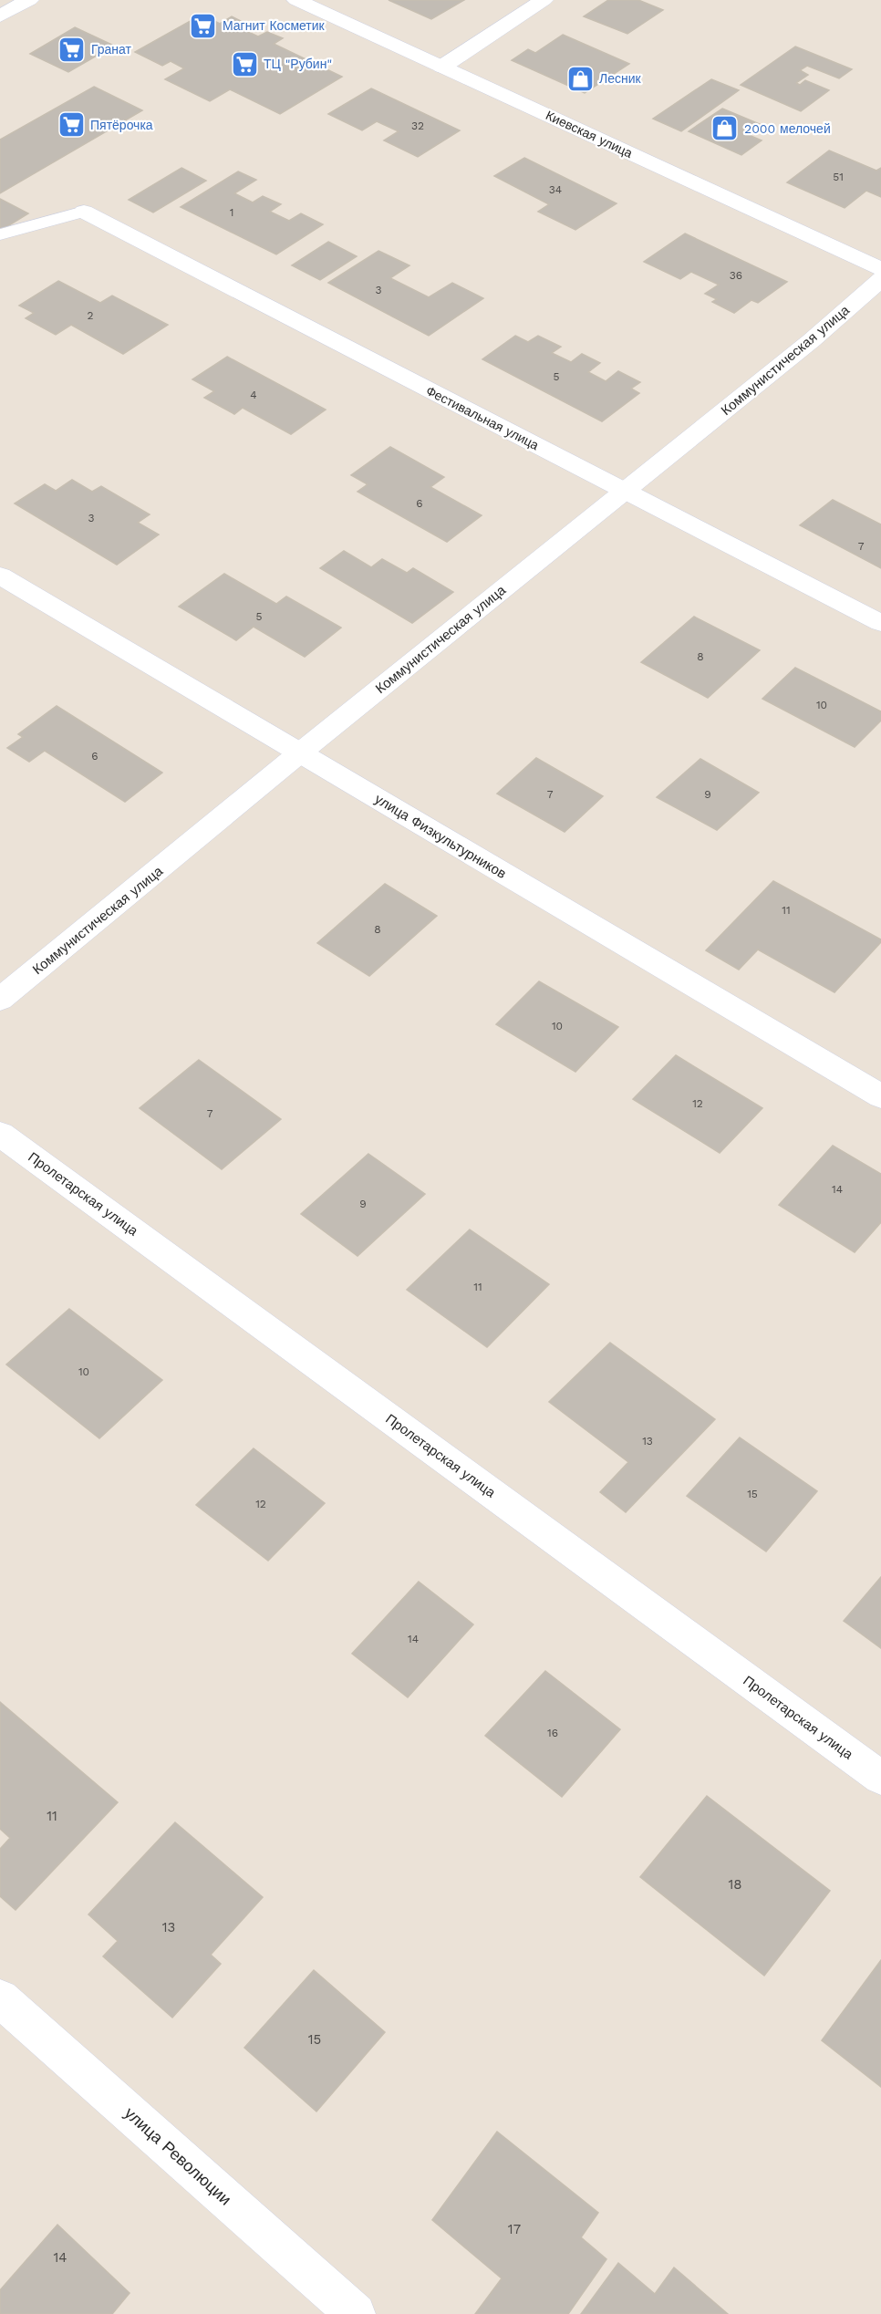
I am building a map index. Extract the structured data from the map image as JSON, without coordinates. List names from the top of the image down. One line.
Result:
{"streets":{"street":["Киевская улица","Коммунистическая улица","Фестивальная улица","улица Физкультурников","Пролетарская улица","улица Революции"]},"crossings":[["Коммунистическая улица","Фестивальная улица"],["Коммунистическая улица","улица Физкультурников"]],"places":{"supermarket":["Магнит Косметик","Гранат","ТЦ \"Рубин\"","Пятёрочка"],"shop":["Лесник","2000 мелочей"]},"house_numbers":["32","51","34","1","36","3","2","5","4","6","3","7","5","8","10","6","7","9","11","8","10","12","7","14","9","11","10","13","15","12","14","16","11","18","13","15","17","14"]}
